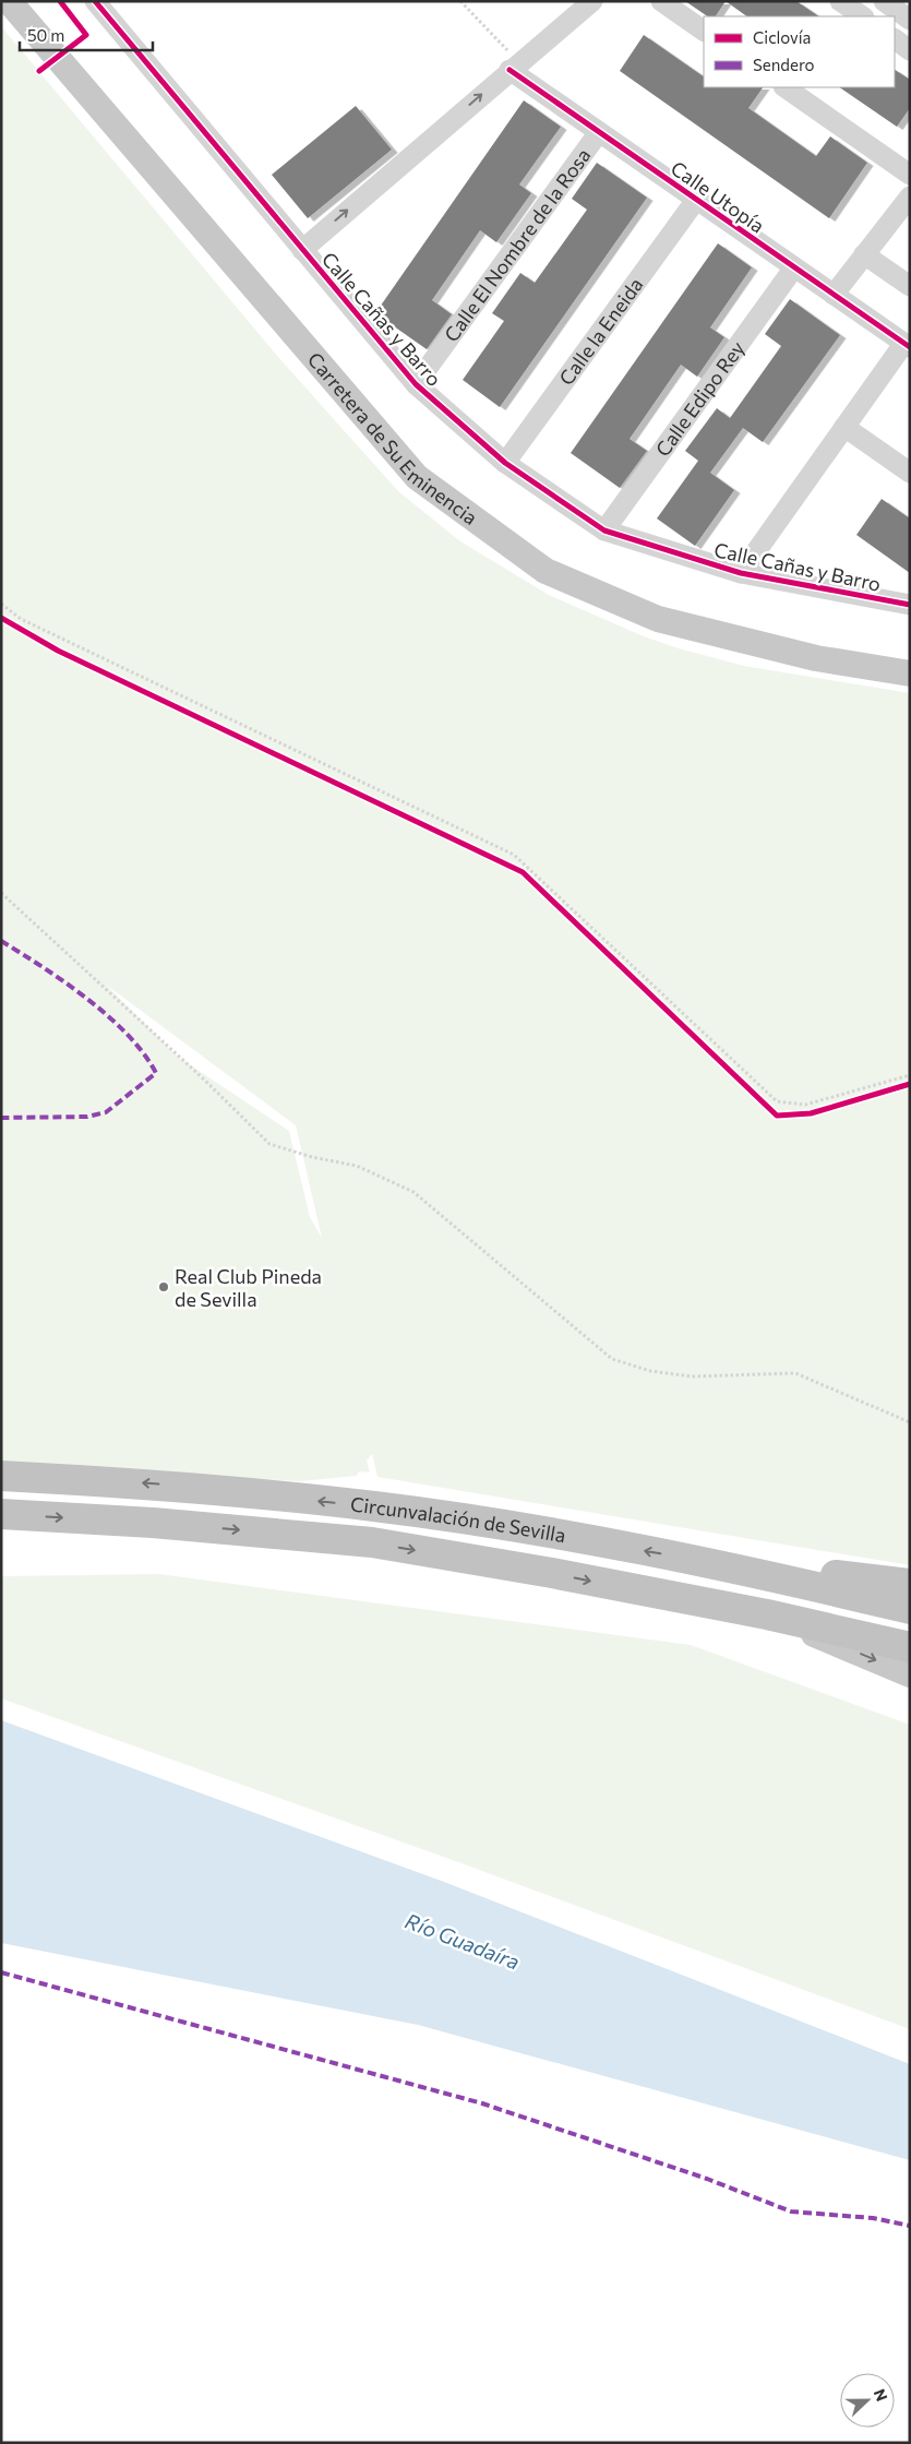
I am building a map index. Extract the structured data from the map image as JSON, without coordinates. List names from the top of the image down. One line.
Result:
{"streets":{"highway":["Circunvalación de Sevilla"],"main road":["Carretera de Su Eminencia"],"street":["Calle Utopía","Calle El Nombre de la Rosa","Calle Cañas y Barro","Calle la Eneida","Calle Edipo Rey"]},"crossings":[["Calle Utopía","Calle El Nombre de la Rosa"],["Calle Utopía","Calle la Eneida"],["Calle Utopía","Calle Edipo Rey"],["Calle El Nombre de la Rosa","Calle Cañas y Barro"],["Calle Cañas y Barro","Calle la Eneida"],["Calle Cañas y Barro","Calle Edipo Rey"]],"water":["Río Guadaíra"],"places":["Real Club Pineda de Sevilla"],"legend":["Ciclovía","Sendero"],"scale_bar":"50 m","north":"right"}
